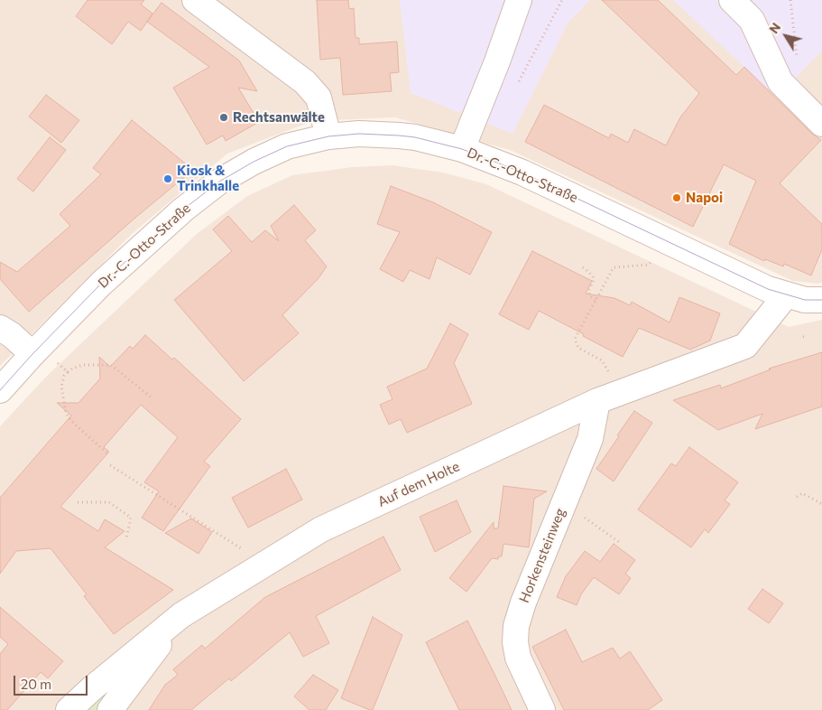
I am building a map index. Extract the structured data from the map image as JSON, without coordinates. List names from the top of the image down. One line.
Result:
{"streets":{"street":["Dr.-C.-Otto-Straße","Auf dem Holte","Horkensteinweg"]},"crossings":[["Dr.-C.-Otto-Straße","Auf dem Holte"],["Auf dem Holte","Horkensteinweg"]],"places":["Rechtsanwälte","Kiosk & Trinkhalle","Napoi"],"scale_bar":"20 m","north":"top left"}
